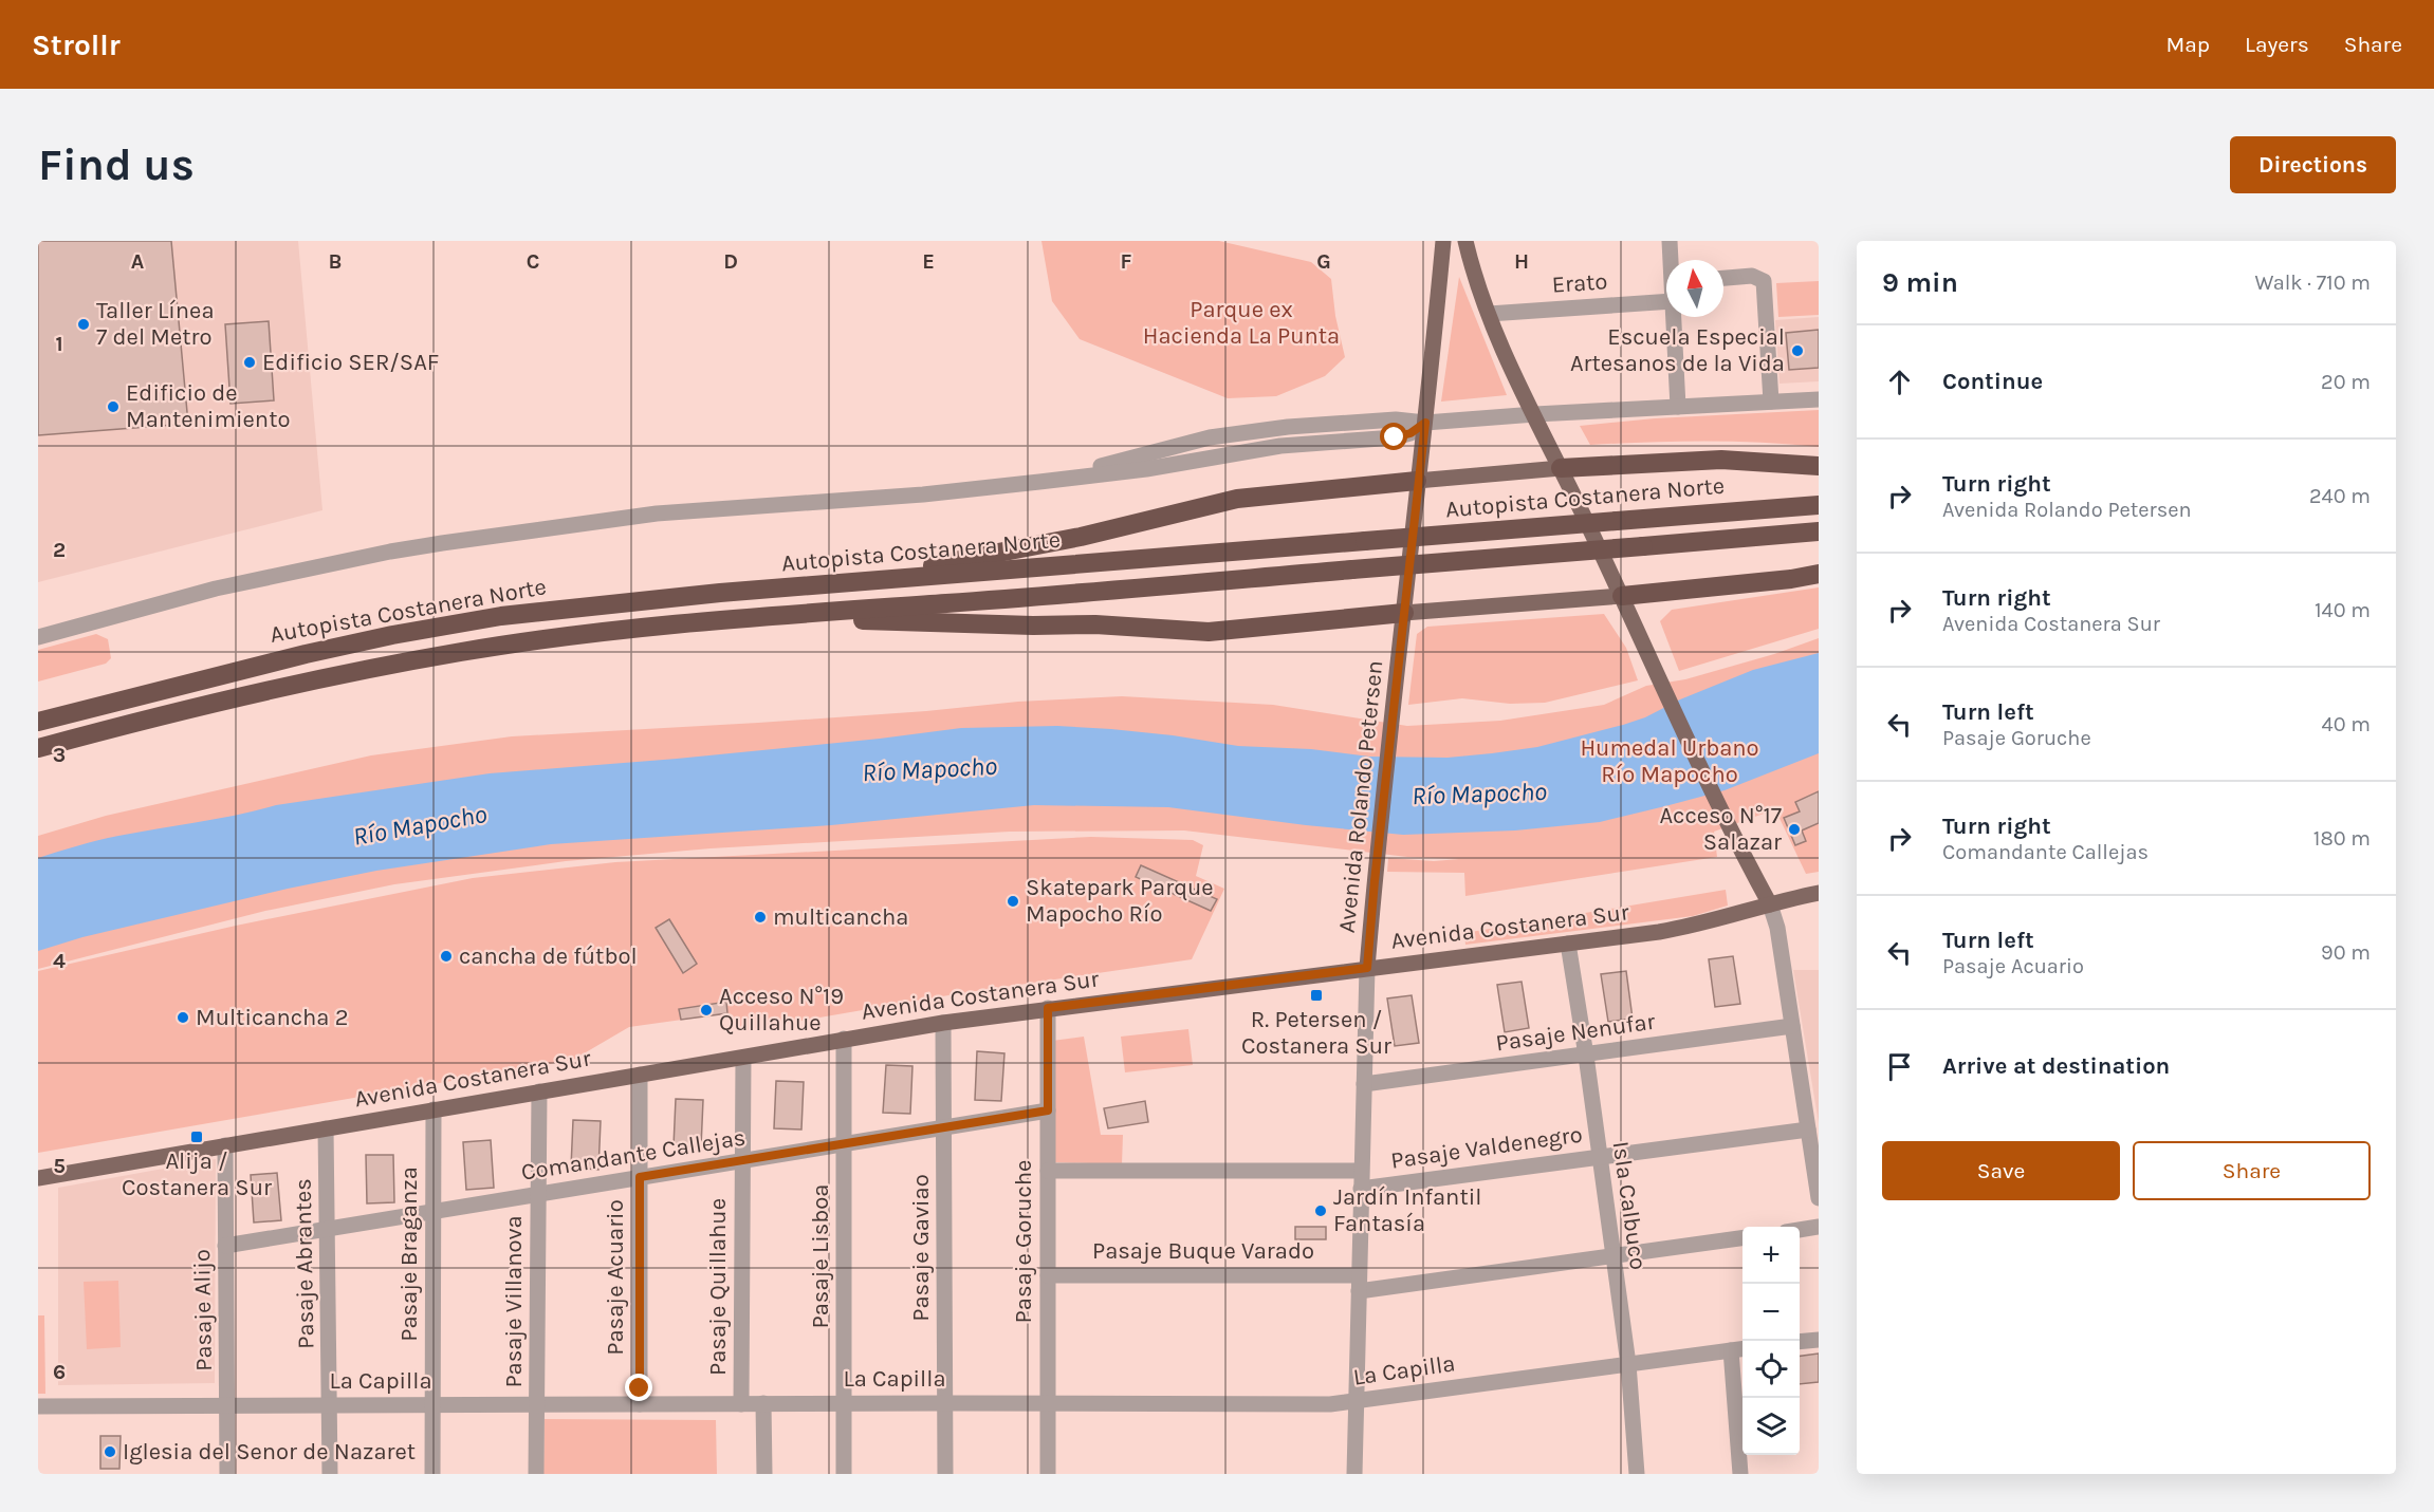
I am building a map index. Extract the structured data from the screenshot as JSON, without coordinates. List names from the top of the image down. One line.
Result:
{"streets":{"highway":["Autopista Costanera Norte"],"main road":["Avenida Rolando Petersen","Avenida Costanera Sur"],"street":["Erato","Pasaje Nenufar","Pasaje Valdenegro","Comandante Callejas","Isla Calbuco","Pasaje Goruche","Pasaje Gaviao","Pasaje Buque Varado","Pasaje Braganza","Pasaje Lisboa","Pasaje Abrantes","Pasaje Acuario","Pasaje Quillahue","Pasaje Villanova","Pasaje Alijo","La Capilla"]},"crossings":[["Avenida Rolando Petersen","Avenida Costanera Sur"],["Avenida Rolando Petersen","Pasaje Nenufar"],["Avenida Rolando Petersen","Pasaje Valdenegro"],["Avenida Rolando Petersen","Pasaje Buque Varado"],["Avenida Rolando Petersen","La Capilla"],["Avenida Costanera Sur","Isla Calbuco"],["Avenida Costanera Sur","Pasaje Goruche"],["Avenida Costanera Sur","Pasaje Gaviao"],["Avenida Costanera Sur","Pasaje Braganza"],["Avenida Costanera Sur","Pasaje Lisboa"],["Avenida Costanera Sur","Pasaje Abrantes"],["Avenida Costanera Sur","Pasaje Acuario"],["Avenida Costanera Sur","Pasaje Quillahue"],["Avenida Costanera Sur","Pasaje Villanova"],["Avenida Costanera Sur","Pasaje Alijo"],["Pasaje Nenufar","Isla Calbuco"],["Pasaje Valdenegro","Isla Calbuco"],["Pasaje Valdenegro","Pasaje Goruche"],["Comandante Callejas","Pasaje Goruche"],["Comandante Callejas","Pasaje Gaviao"],["Comandante Callejas","Pasaje Braganza"],["Comandante Callejas","Pasaje Lisboa"],["Comandante Callejas","Pasaje Abrantes"],["Comandante Callejas","Pasaje Acuario"],["Comandante Callejas","Pasaje Quillahue"],["Comandante Callejas","Pasaje Villanova"],["Comandante Callejas","Pasaje Alijo"],["Isla Calbuco","Pasaje Buque Varado"],["Isla Calbuco","La Capilla"],["Pasaje Goruche","Pasaje Buque Varado"],["Pasaje Goruche","La Capilla"],["Pasaje Gaviao","La Capilla"],["Pasaje Braganza","La Capilla"],["Pasaje Lisboa","La Capilla"],["Pasaje Abrantes","La Capilla"],["Pasaje Acuario","La Capilla"],["Pasaje Quillahue","La Capilla"],["Pasaje Villanova","La Capilla"],["Pasaje Alijo","La Capilla"]],"water":["Río Mapocho"],"parks":["Parque ex Hacienda La Punta","Humedal Urbano Río Mapocho"],"places":{"other":["Taller Línea 7 del Metro","Escuela Especial Artesanos de la Vida","Edificio SER/SAF","Edificio de Mantenimiento","Acceso N°17 Salazar","Skatepark Parque Mapocho Río","multicancha","cancha de fútbol","Acceso N°19 Quillahue","Multicancha 2","Jardín Infantil Fantasía","Iglesia del Senor de Nazaret"],"transit":["R. Petersen / Costanera Sur","Alija / Costanera Sur"]},"north":"top","page":{"header":"Strollr","nav":["Map","Layers","Share"],"buttons":["Directions",["Save","Share"]],"title":"Find us","heading":["9 min","Walk · 710 m"],"list":[["Continue","20 m"],["Turn right","Avenida Rolando Petersen","240 m"],["Turn right","Avenida Costanera Sur","140 m"],["Turn left","Pasaje Goruche","40 m"],["Turn right","Comandante Callejas","180 m"],["Turn left","Pasaje Acuario","90 m"],"Arrive at destination"],"map_buttons":["+","−"]},"grid":{"columns":["A","B","C","D","E","F","G","H"],"rows":["1","2","3","4","5","6"]}}
